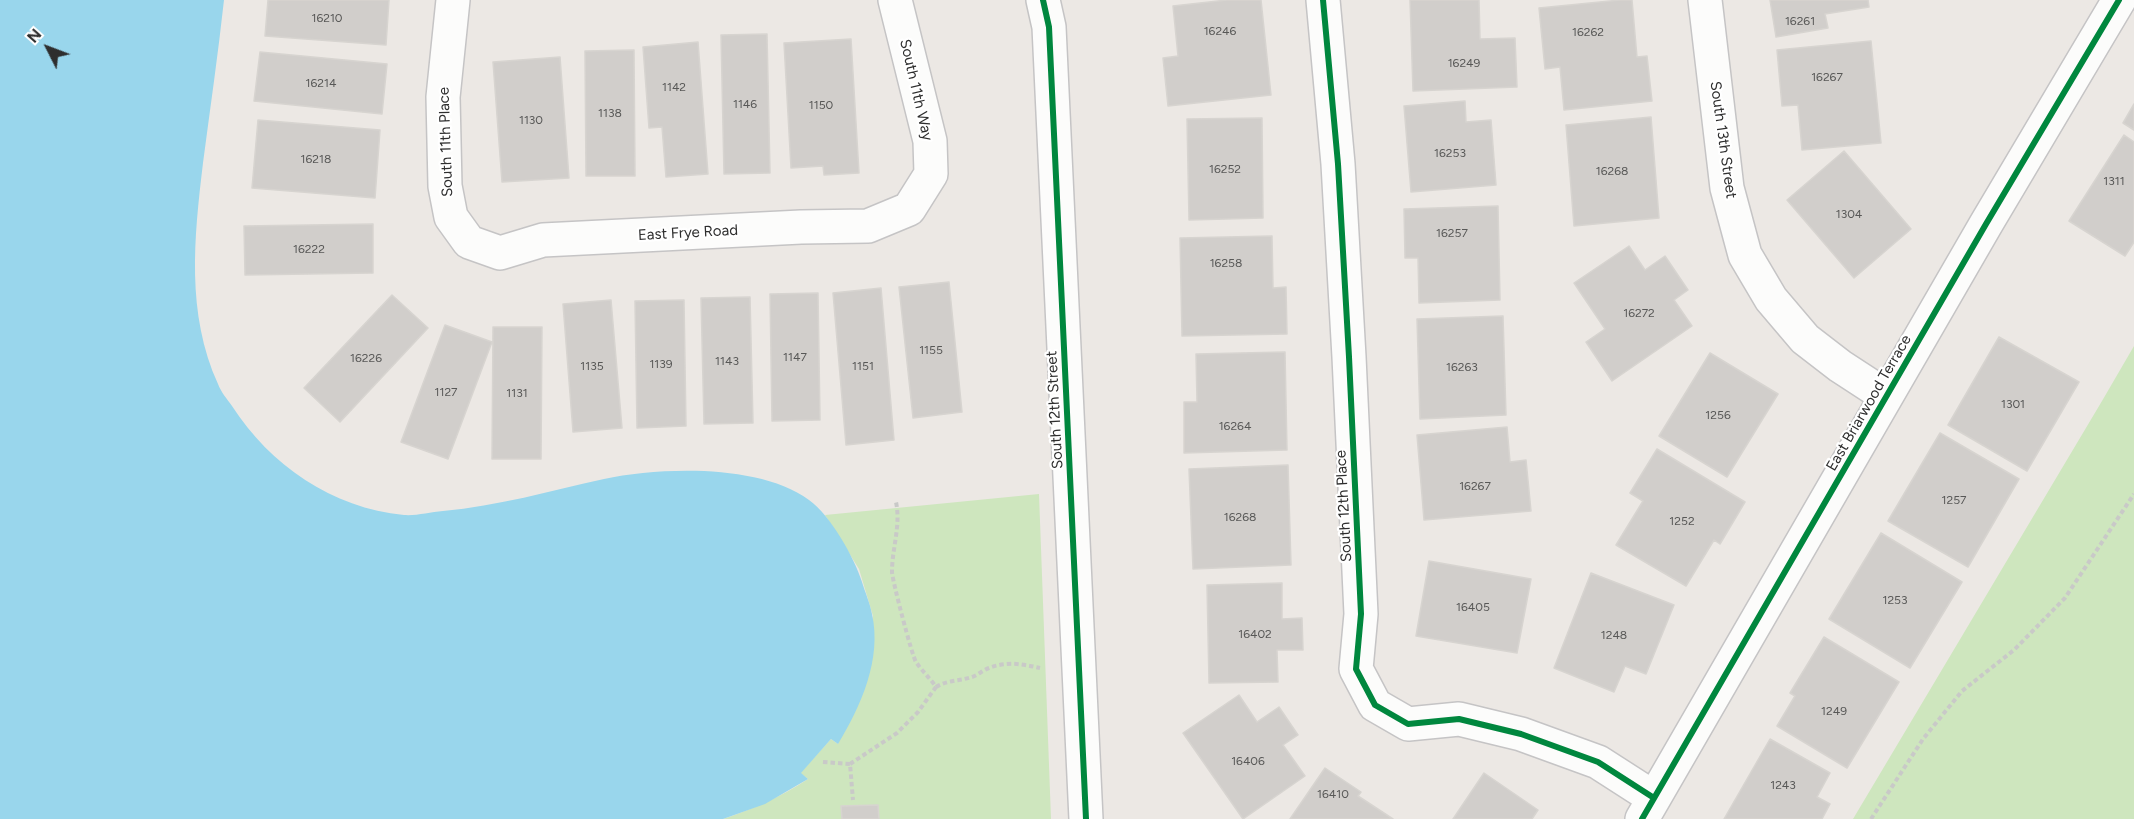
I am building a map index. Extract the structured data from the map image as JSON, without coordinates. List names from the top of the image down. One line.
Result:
{"streets":{"street":["South 11th Way","South 13th Street","South 11th Place","East Frye Road","East Briarwood Terrace","South 12th Street","South 12th Place"]},"crossings":[["South 11th Way","East Frye Road"],["South 13th Street","East Briarwood Terrace"],["South 11th Place","East Frye Road"],["East Briarwood Terrace","South 12th Place"]],"house_numbers":["16210","16261","16246","16262","16249","16267","16214","1142","1146","1150","1138","1130","16253","16218","16252","16268","1311","1304","16257","16222","16258","16272","1155","1147","16226","1143","1139","1135","1151","16263","1127","1131","1301","1256","16264","16267","1257","16268","1252","1253","16405","16402","1248","1249","16406","1243","16410"],"north":"top left"}
